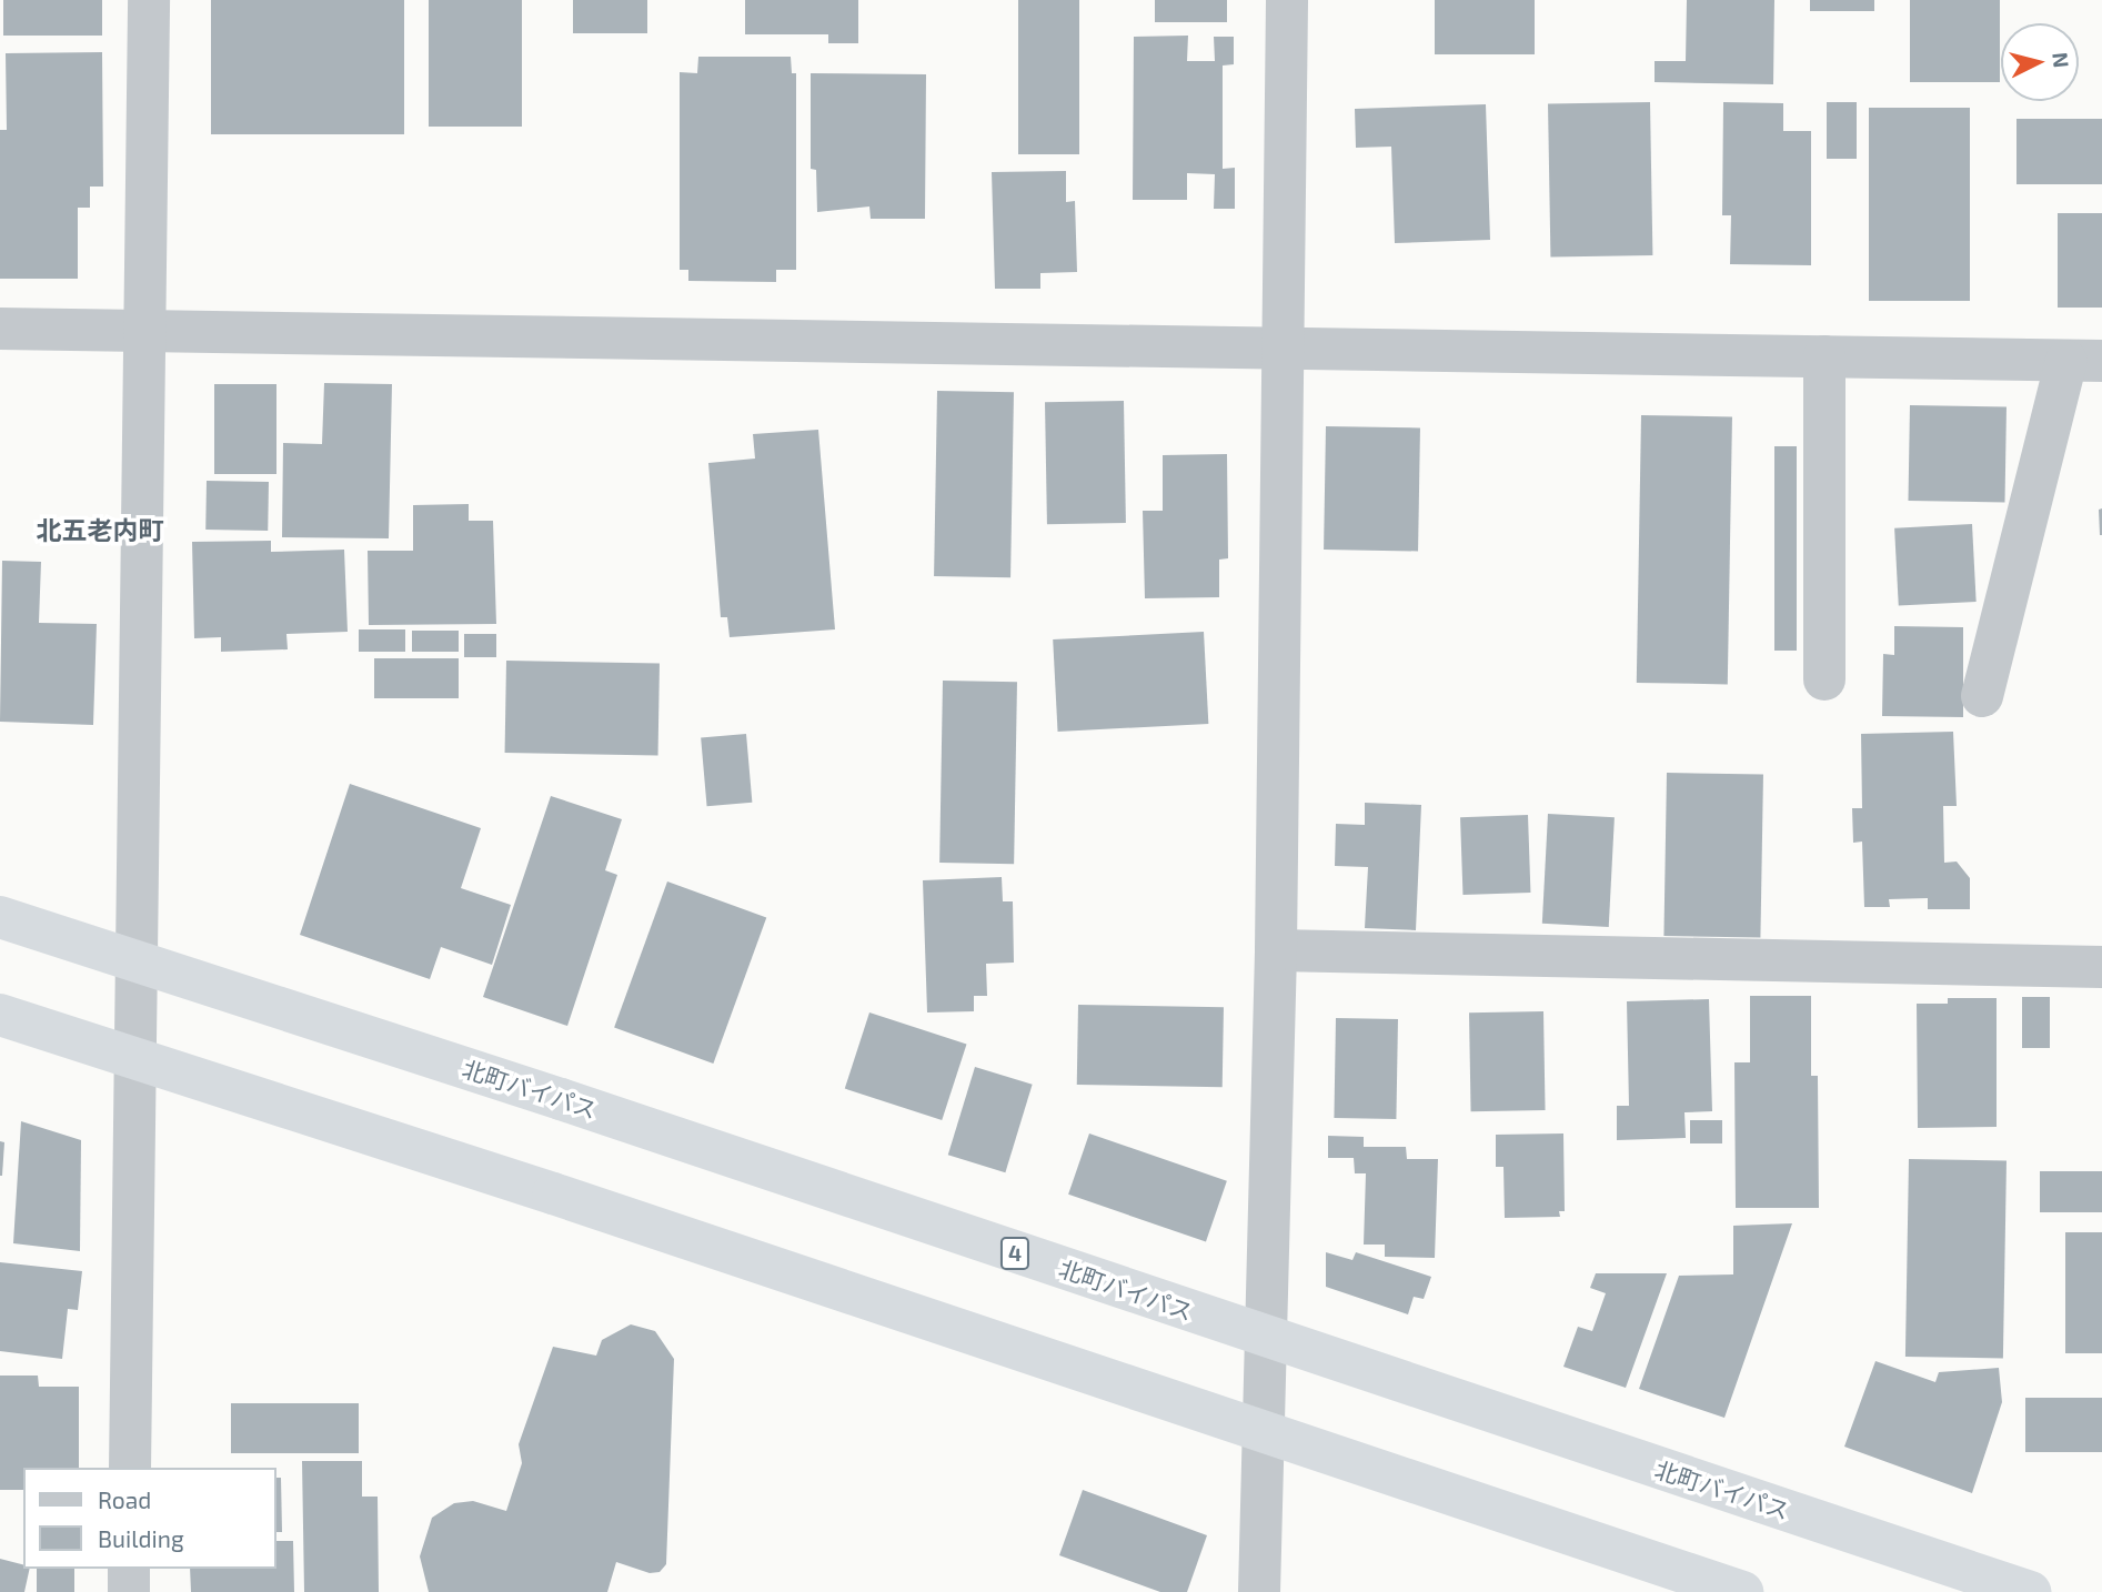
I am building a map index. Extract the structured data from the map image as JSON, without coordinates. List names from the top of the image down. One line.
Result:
{"streets":{"highway":["北町バイパス","4"]},"districts":["北五老内町"],"legend":["Road","Building"],"north":"right"}
